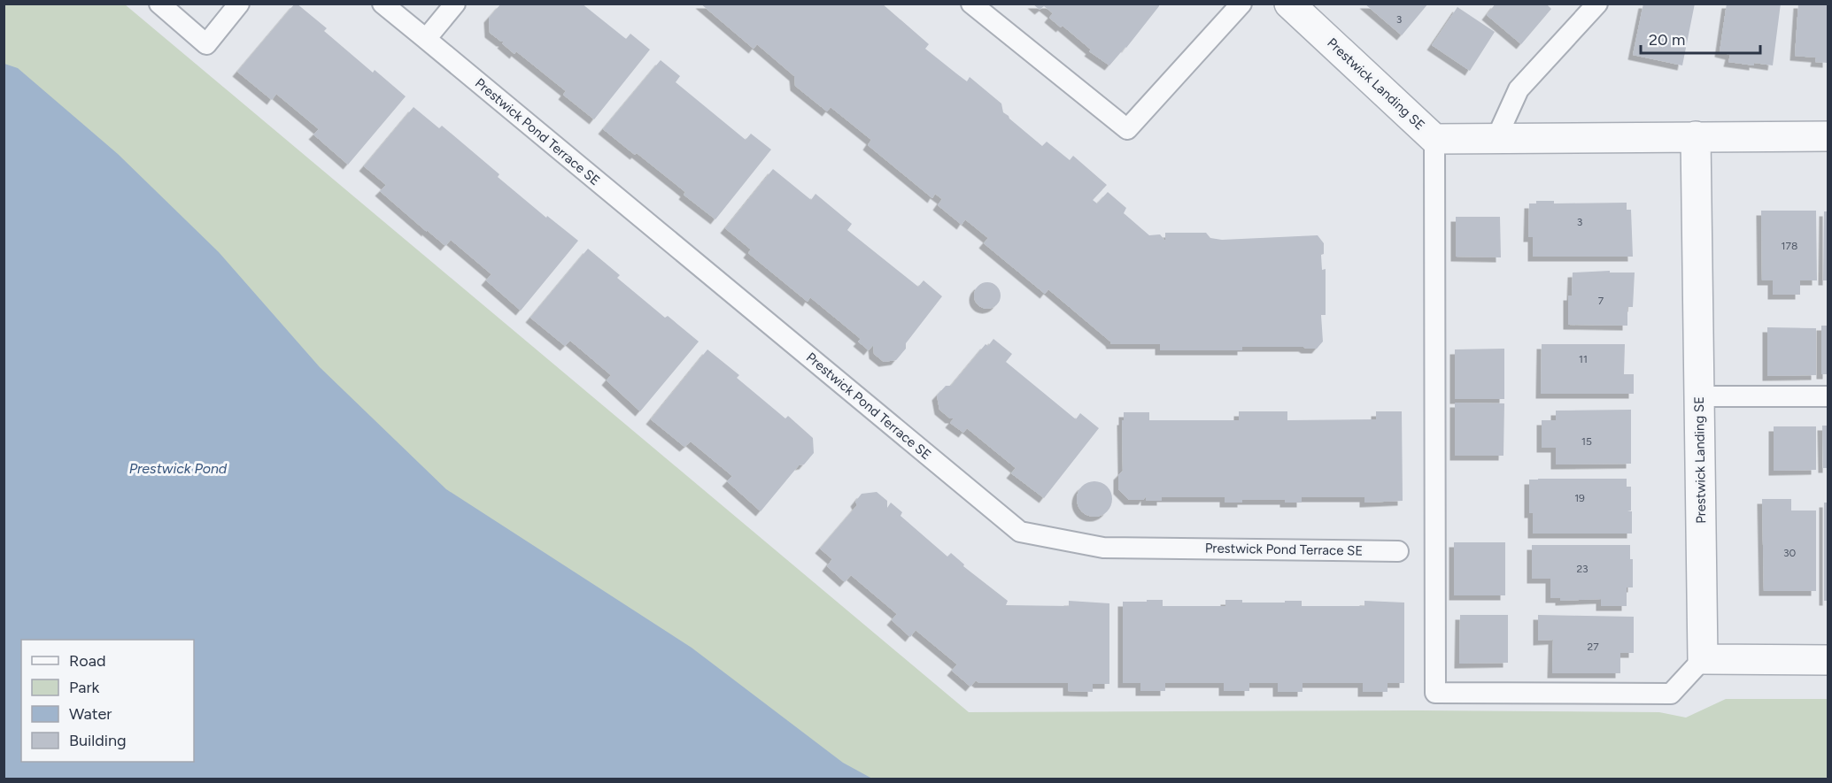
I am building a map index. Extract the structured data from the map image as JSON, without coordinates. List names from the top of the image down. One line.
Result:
{"streets":{"street":["Prestwick Landing SE"],"lane":["Prestwick Pond Terrace SE"]},"water":["Prestwick Pond"],"house_numbers":["3","3","178","7","11","15","19","30","23","27"],"legend":["Road","Park","Water","Building"],"scale_bar":"20 m"}
